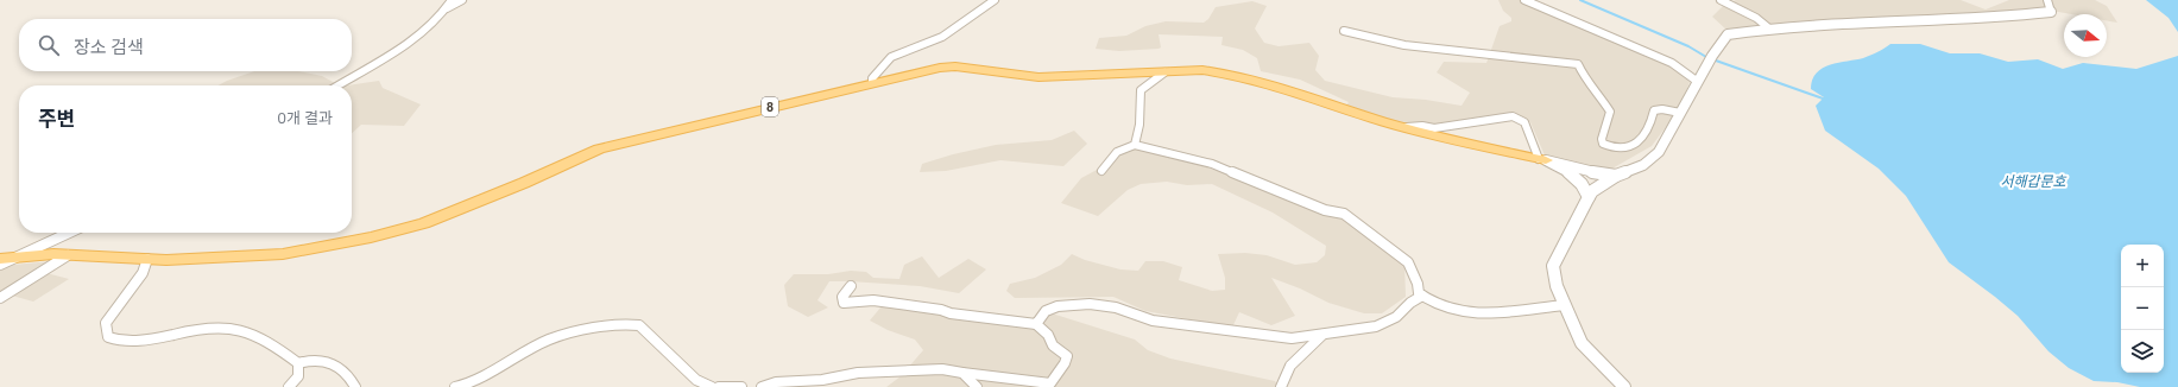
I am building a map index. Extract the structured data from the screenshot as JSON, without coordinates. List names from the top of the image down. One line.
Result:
{"streets":{"main road":["8"]},"water":["서해갑문호"],"north":"right","page":{"search":"장소 검색","heading":["주변","0개 결과"],"map_buttons":["+","−"]}}
